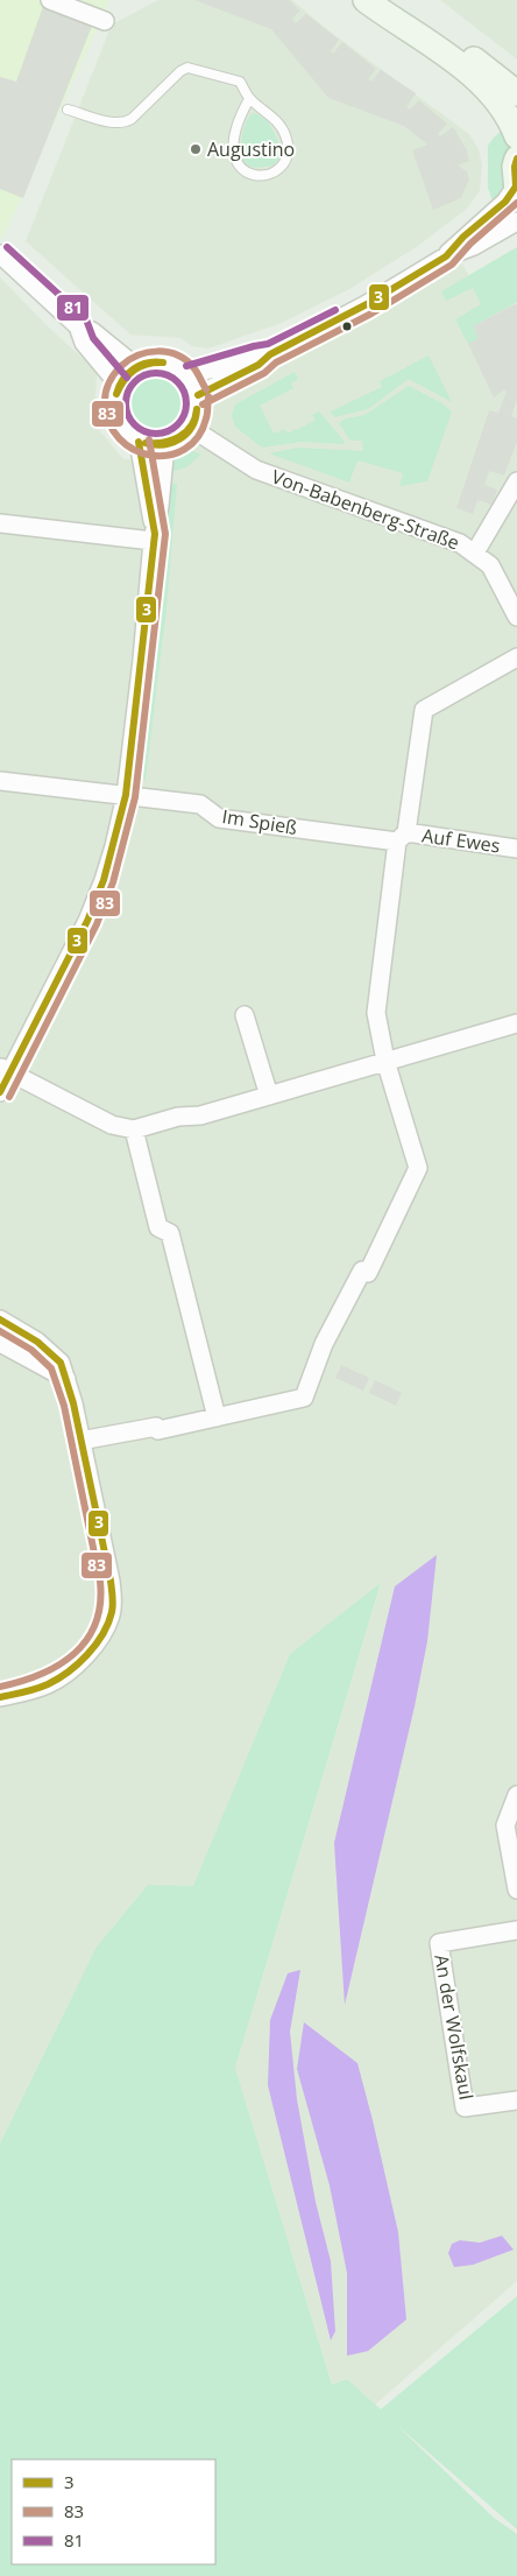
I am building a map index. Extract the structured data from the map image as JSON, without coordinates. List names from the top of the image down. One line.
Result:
{"streets":{"street":["Von-Babenberg-Straße","Im Spieß","Auf Ewes","An der Wolfskaul"]},"crossings":[["Im Spieß","Auf Ewes"]],"places":["Augustino"],"lines":["transit line 3","transit line 83","transit line 81"],"legend":["3","83","81"]}
